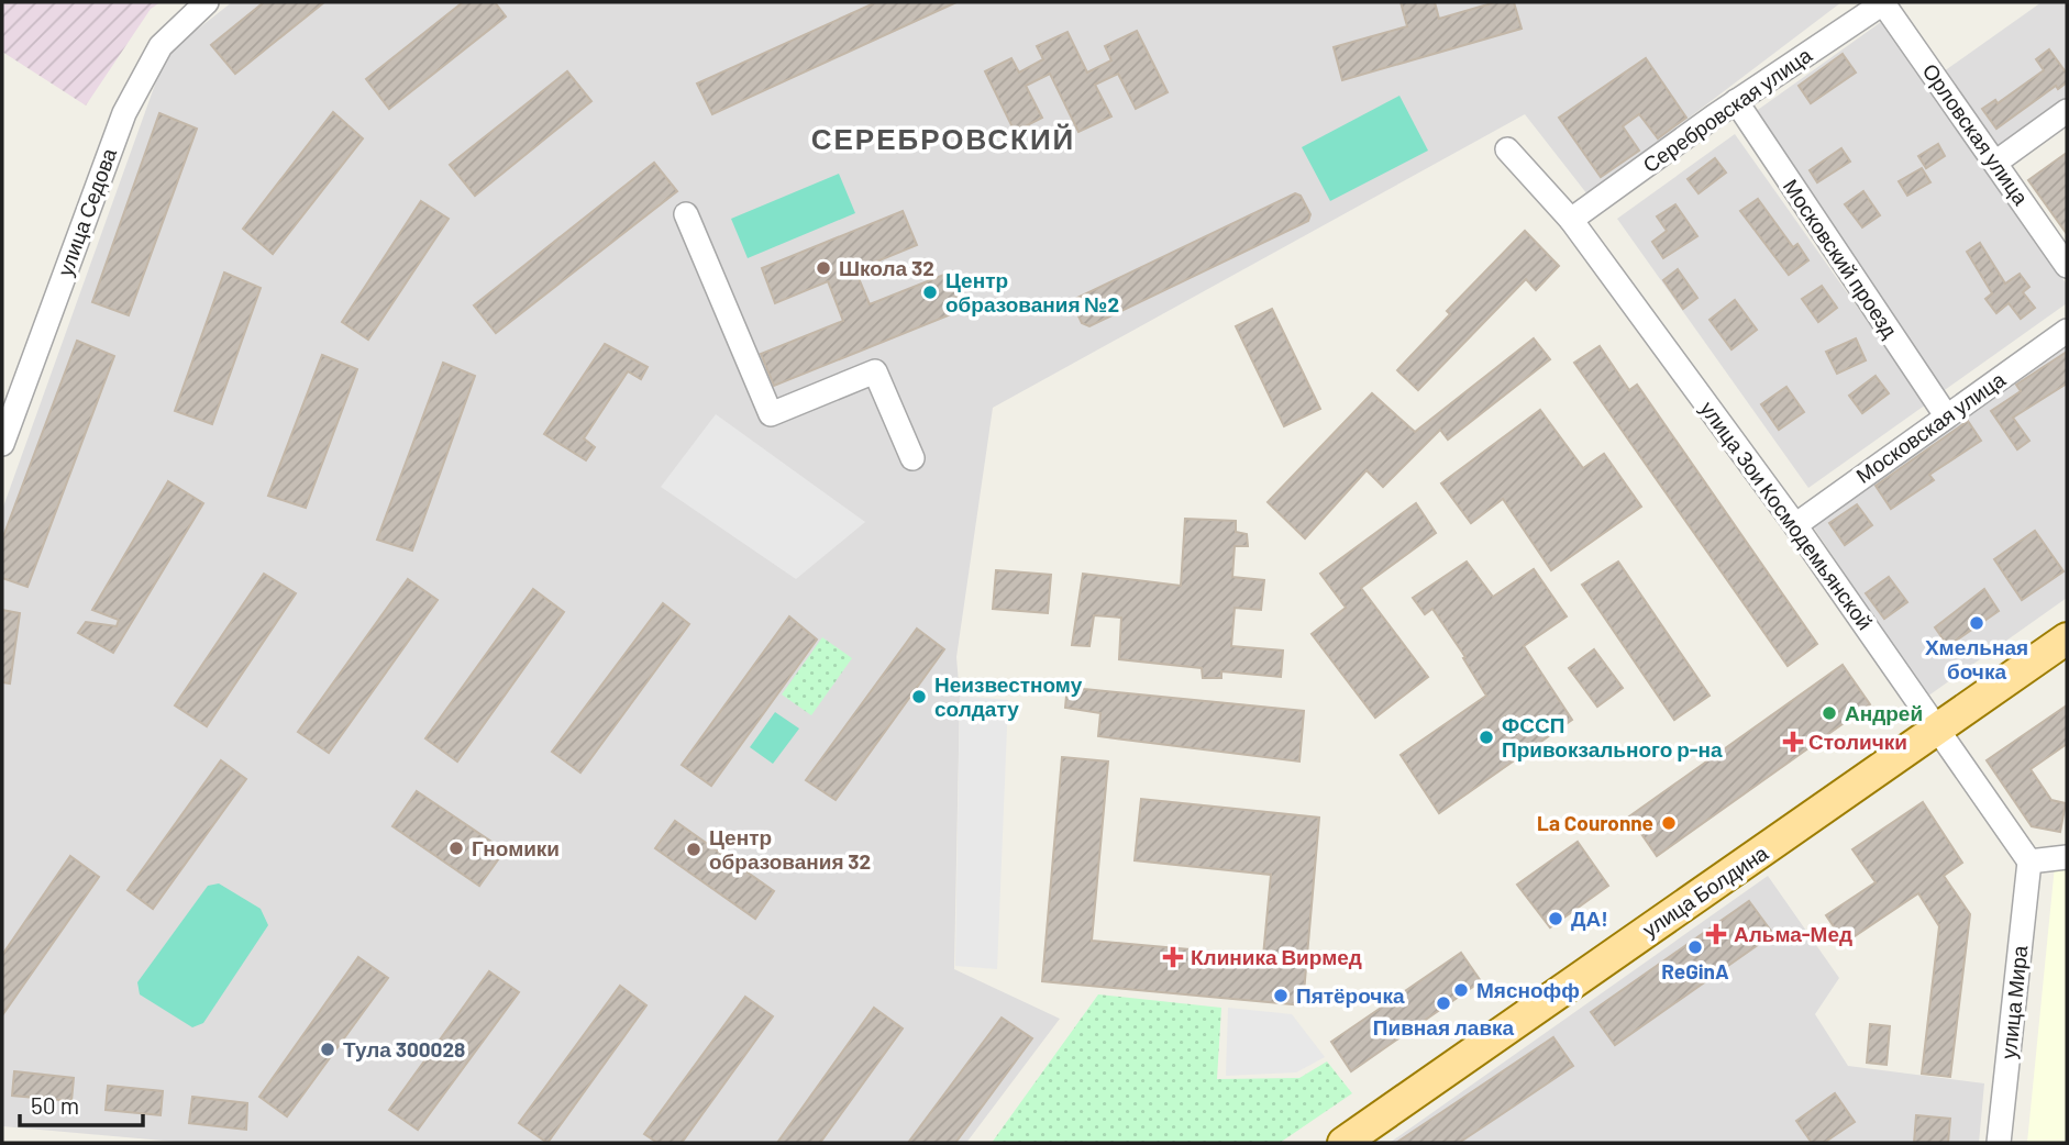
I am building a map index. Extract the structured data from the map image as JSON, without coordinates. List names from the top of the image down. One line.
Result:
{"streets":{"main road":["улица Болдина"],"street":["Серебровская улица","Орловская улица","улица Седова","Московский проезд","Московская улица","улица Зои Космодемьянской","улица Мира"]},"crossings":[["Серебровская улица","Орловская улица"],["Серебровская улица","Московский проезд"],["Серебровская улица","улица Зои Космодемьянской"],["Московский проезд","Московская улица"],["Московская улица","улица Зои Космодемьянской"],["улица Зои Космодемьянской","улица Болдина"],["улица Зои Космодемьянской","улица Мира"]],"districts":["СЕРЕБРОВСКИЙ"],"places":{"other":["Школа 32","Центр образования №2","Хмельная бочка","Неизвестному солдату","Андрей","ФССП Привокзального р-на","La Couronne","Гномики","Центр образования 32","ДА!","ReGinA","Мяснофф","Пятёрочка","Пивная лавка","Тула 300028"],"health":["Столички","Альма-Мед","Клиника Вирмед"]},"scale_bar":"50 m"}
